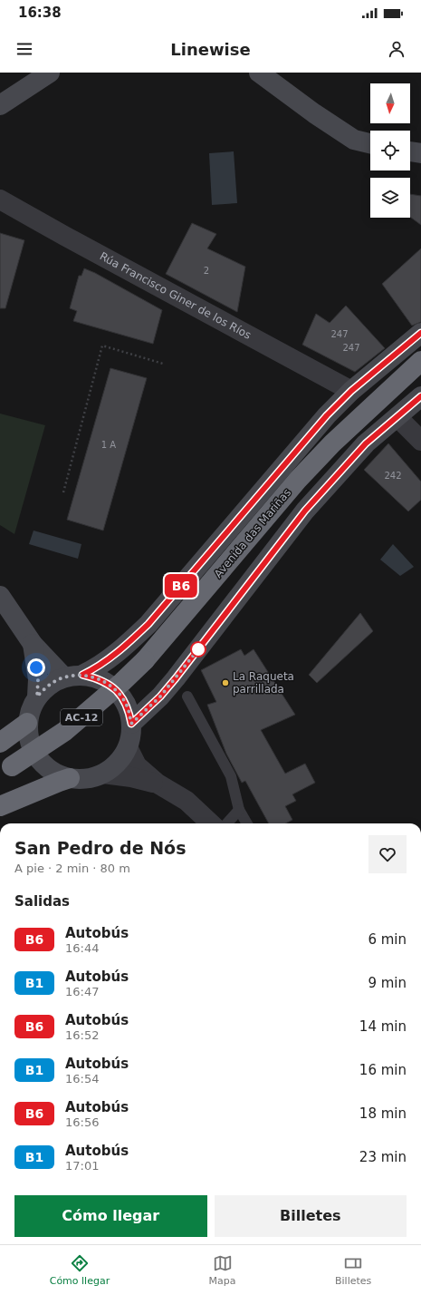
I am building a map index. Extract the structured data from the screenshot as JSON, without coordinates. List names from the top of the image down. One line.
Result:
{"streets":{"highway":["Avenida das Mariñas","AC-12"],"street":["Rúa Francisco Giner de los Ríos"]},"places":["La Raqueta parrillada"],"lines":["bus line B6"],"house_numbers":["2","247","247","1 A","242"],"north":"bottom","page":{"status":"16:38","header":"Linewise","on_map":"B6","heading":[["San Pedro de Nós","A pie · 2 min · 80 m"],"Salidas"],"list":[{"mark":"B6","name":"Autobús","note":"16:44","value":"6 min"},{"mark":"B1","name":"Autobús","note":"16:47","value":"9 min"},{"mark":"B6","name":"Autobús","note":"16:52","value":"14 min"},{"mark":"B1","name":"Autobús","note":"16:54","value":"16 min"},{"mark":"B6","name":"Autobús","note":"16:56","value":"18 min"},{"mark":"B1","name":"Autobús","note":"17:01","value":"23 min"}],"buttons":["Cómo llegar","Billetes"],"tabs":["Cómo llegar","Mapa","Billetes"]}}
